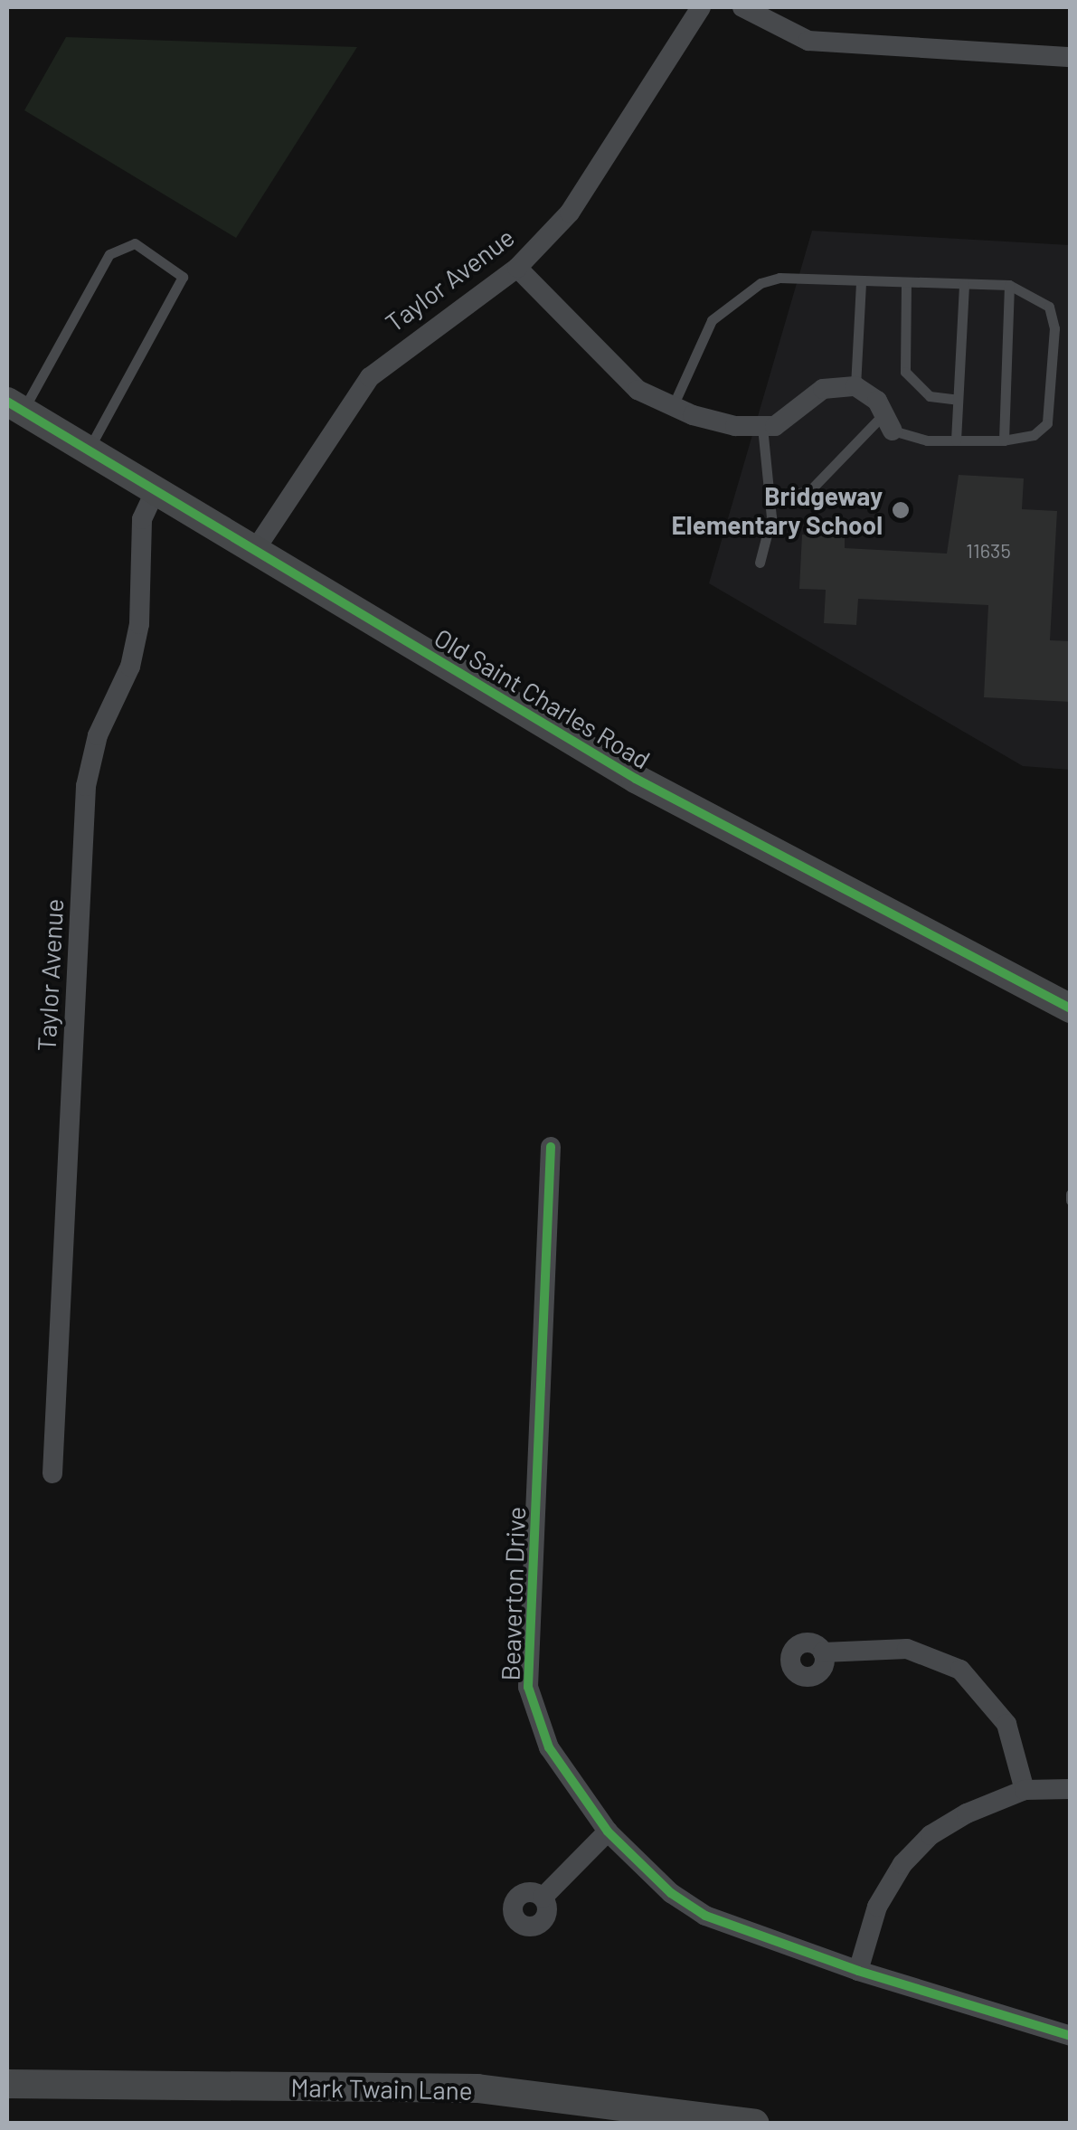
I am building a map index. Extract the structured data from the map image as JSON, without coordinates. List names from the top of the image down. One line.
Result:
{"streets":{"street":["Taylor Avenue","Old Saint Charles Road","Beaverton Drive","Mark Twain Lane"]},"crossings":[["Taylor Avenue","Old Saint Charles Road"]],"places":["Bridgeway Elementary School"],"house_numbers":["11635"]}
